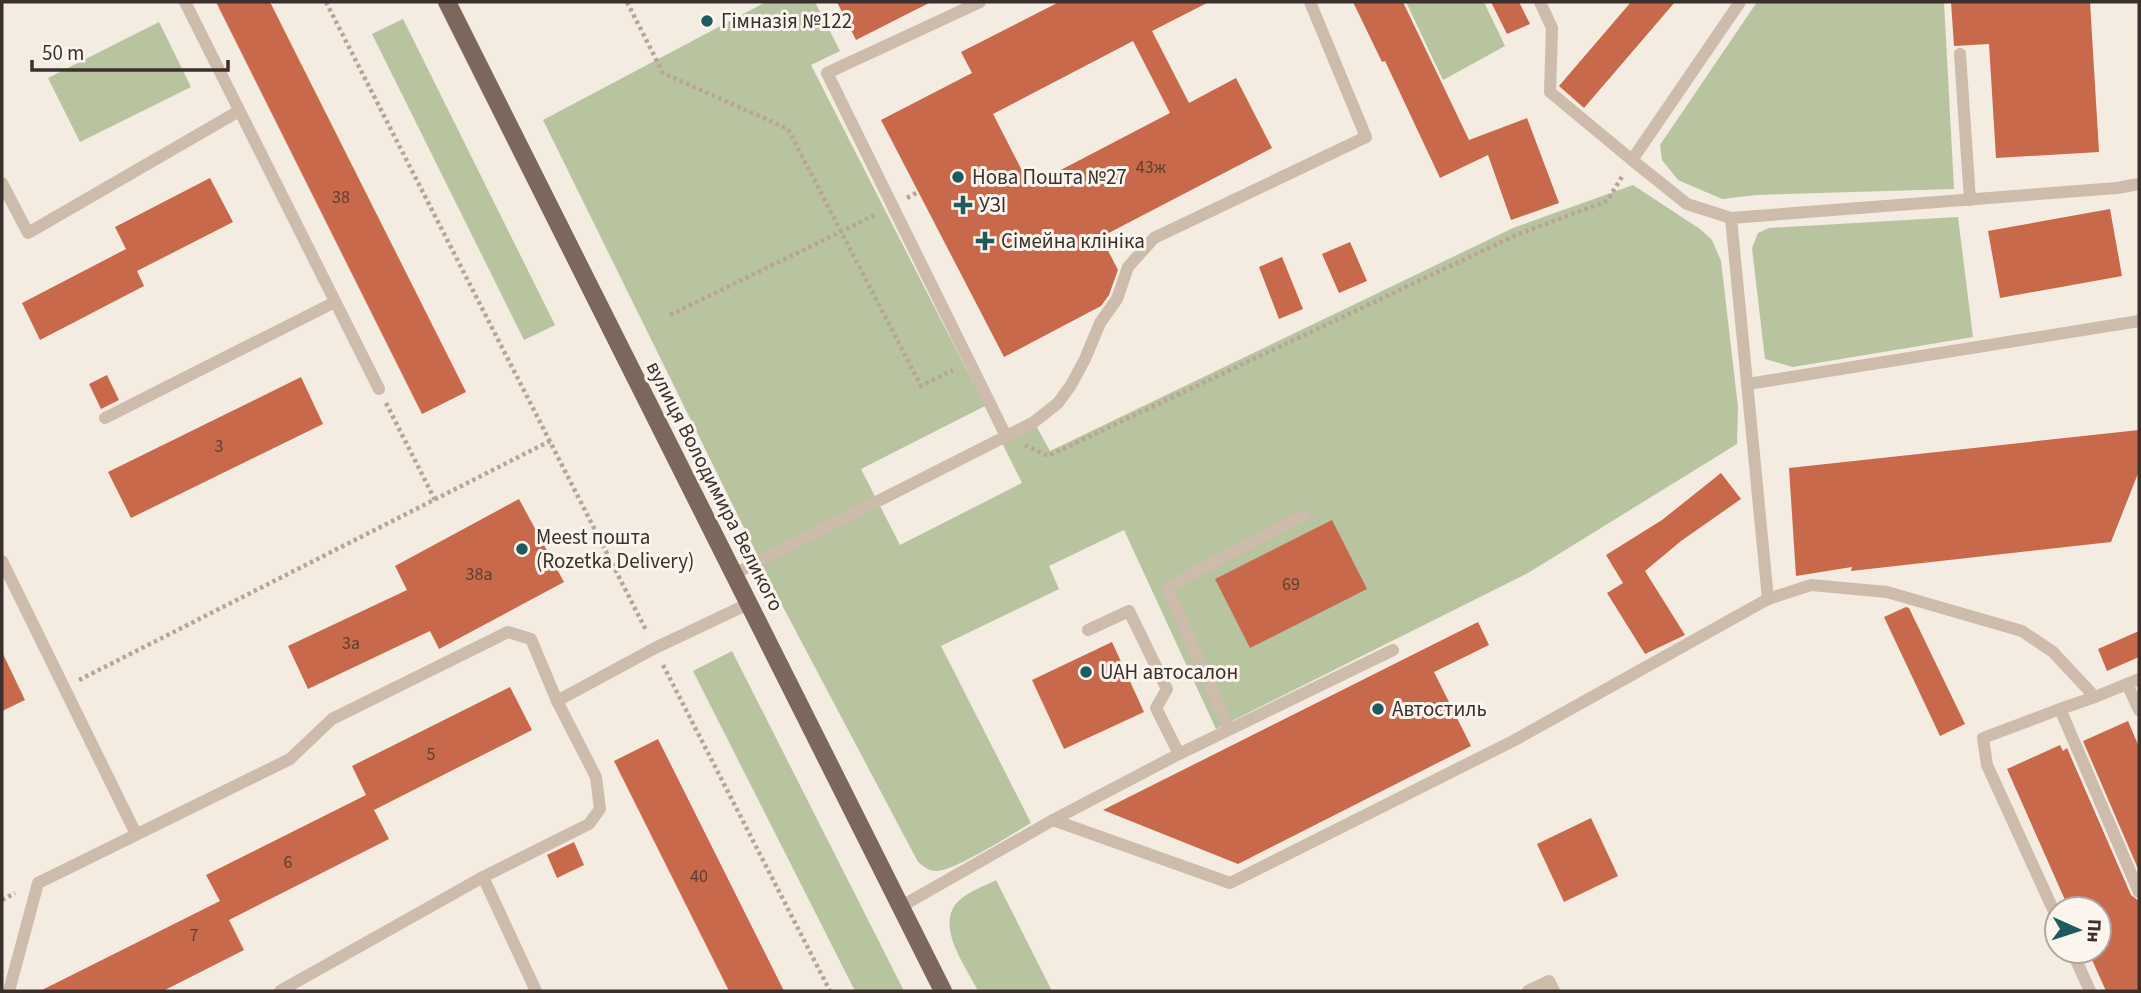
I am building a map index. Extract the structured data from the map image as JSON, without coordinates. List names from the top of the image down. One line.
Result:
{"streets":{"main road":["вулиця Володимира Великого"]},"places":{"other":["Гімназія №122","Нова Пошта №27","Meest пошта (Rozetka Delivery)","UAH автосалон","Автостиль"],"health":["УЗІ","Сімейна клініка"]},"house_numbers":["43ж","38","3","38а","69","3а","5","6","40","7"],"scale_bar":"50 m","north":"right"}
